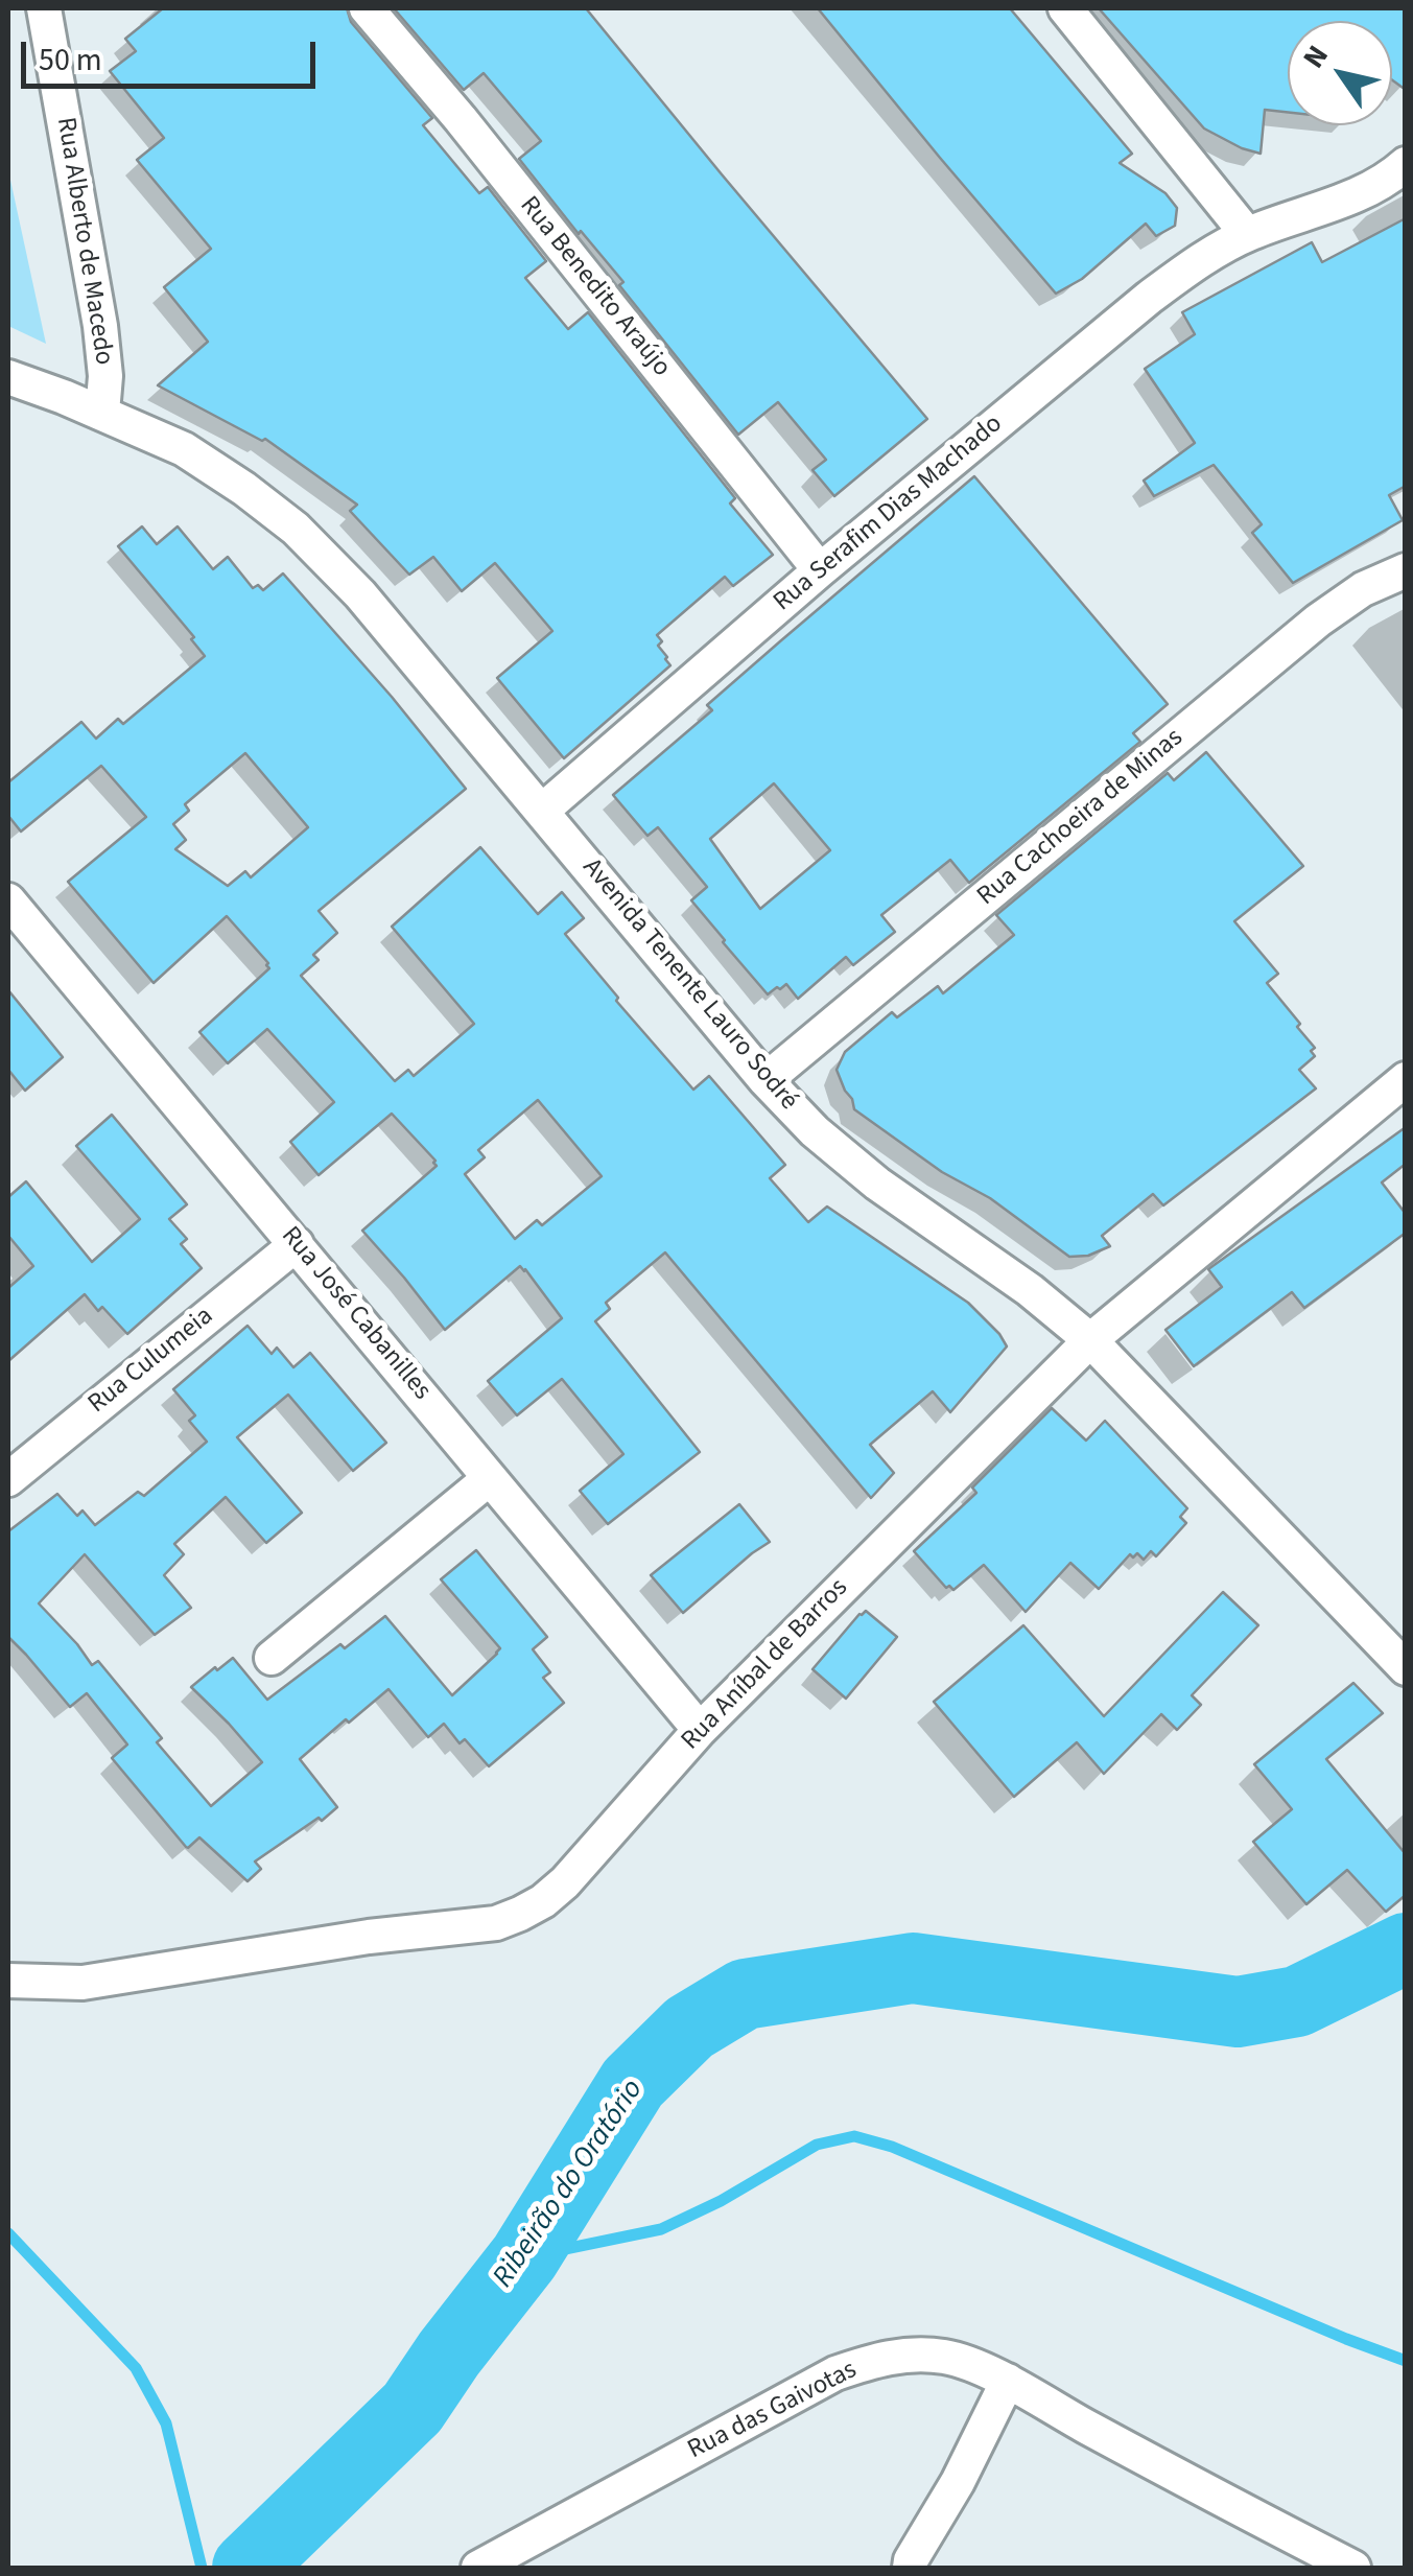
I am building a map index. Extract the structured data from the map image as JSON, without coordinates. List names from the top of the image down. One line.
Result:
{"streets":{"street":["Rua Alberto de Macedo","Rua Benedito Araújo","Rua Serafim Dias Machado","Rua Cachoeira de Minas","Avenida Tenente Lauro Sodré","Rua José Cabanilles","Rua Culumeia","Rua Aníbal de Barros","Rua das Gaivotas"]},"crossings":[["Rua Alberto de Macedo","Avenida Tenente Lauro Sodré"],["Rua Benedito Araújo","Rua Serafim Dias Machado"],["Rua Serafim Dias Machado","Avenida Tenente Lauro Sodré"],["Rua Cachoeira de Minas","Avenida Tenente Lauro Sodré"],["Avenida Tenente Lauro Sodré","Rua Aníbal de Barros"],["Rua José Cabanilles","Rua Culumeia"],["Rua José Cabanilles","Rua Aníbal de Barros"]],"water":["Ribeirão do Oratório"],"scale_bar":"50 m","north":"top left"}
